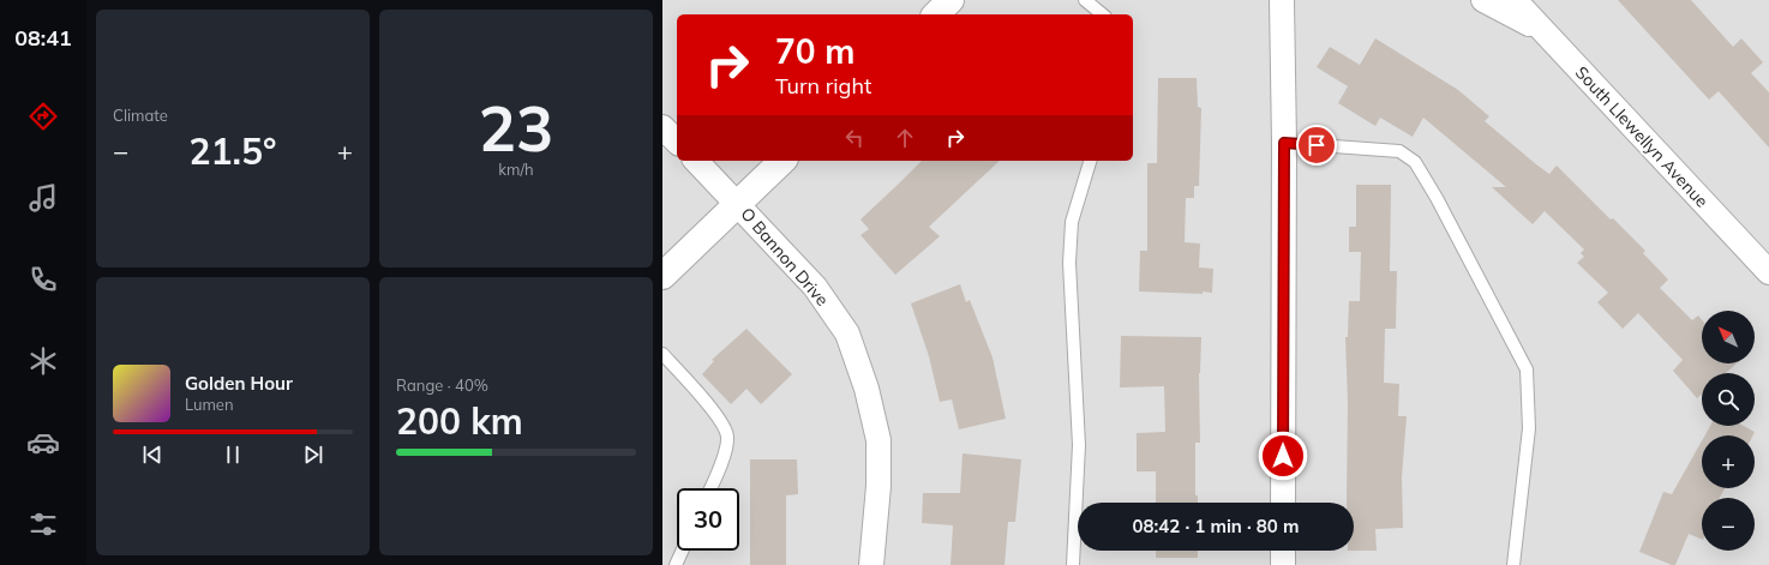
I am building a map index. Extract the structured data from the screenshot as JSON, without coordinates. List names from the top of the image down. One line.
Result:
{"streets":{"street":["South Llewellyn Avenue","O Bannon Drive"]},"north":"top left","page":{"tabs":"08:41","tile":["Climate",["23","km/h"],["Range · 40%","200 km"]],"turn":["70 m","Turn right"],"heat":["−","21.5°","+"],"map_buttons":["+","−"],"song":["Golden Hour","Lumen"],"limit":"30","trip":"08:42 · 1 min · 80 m"}}
